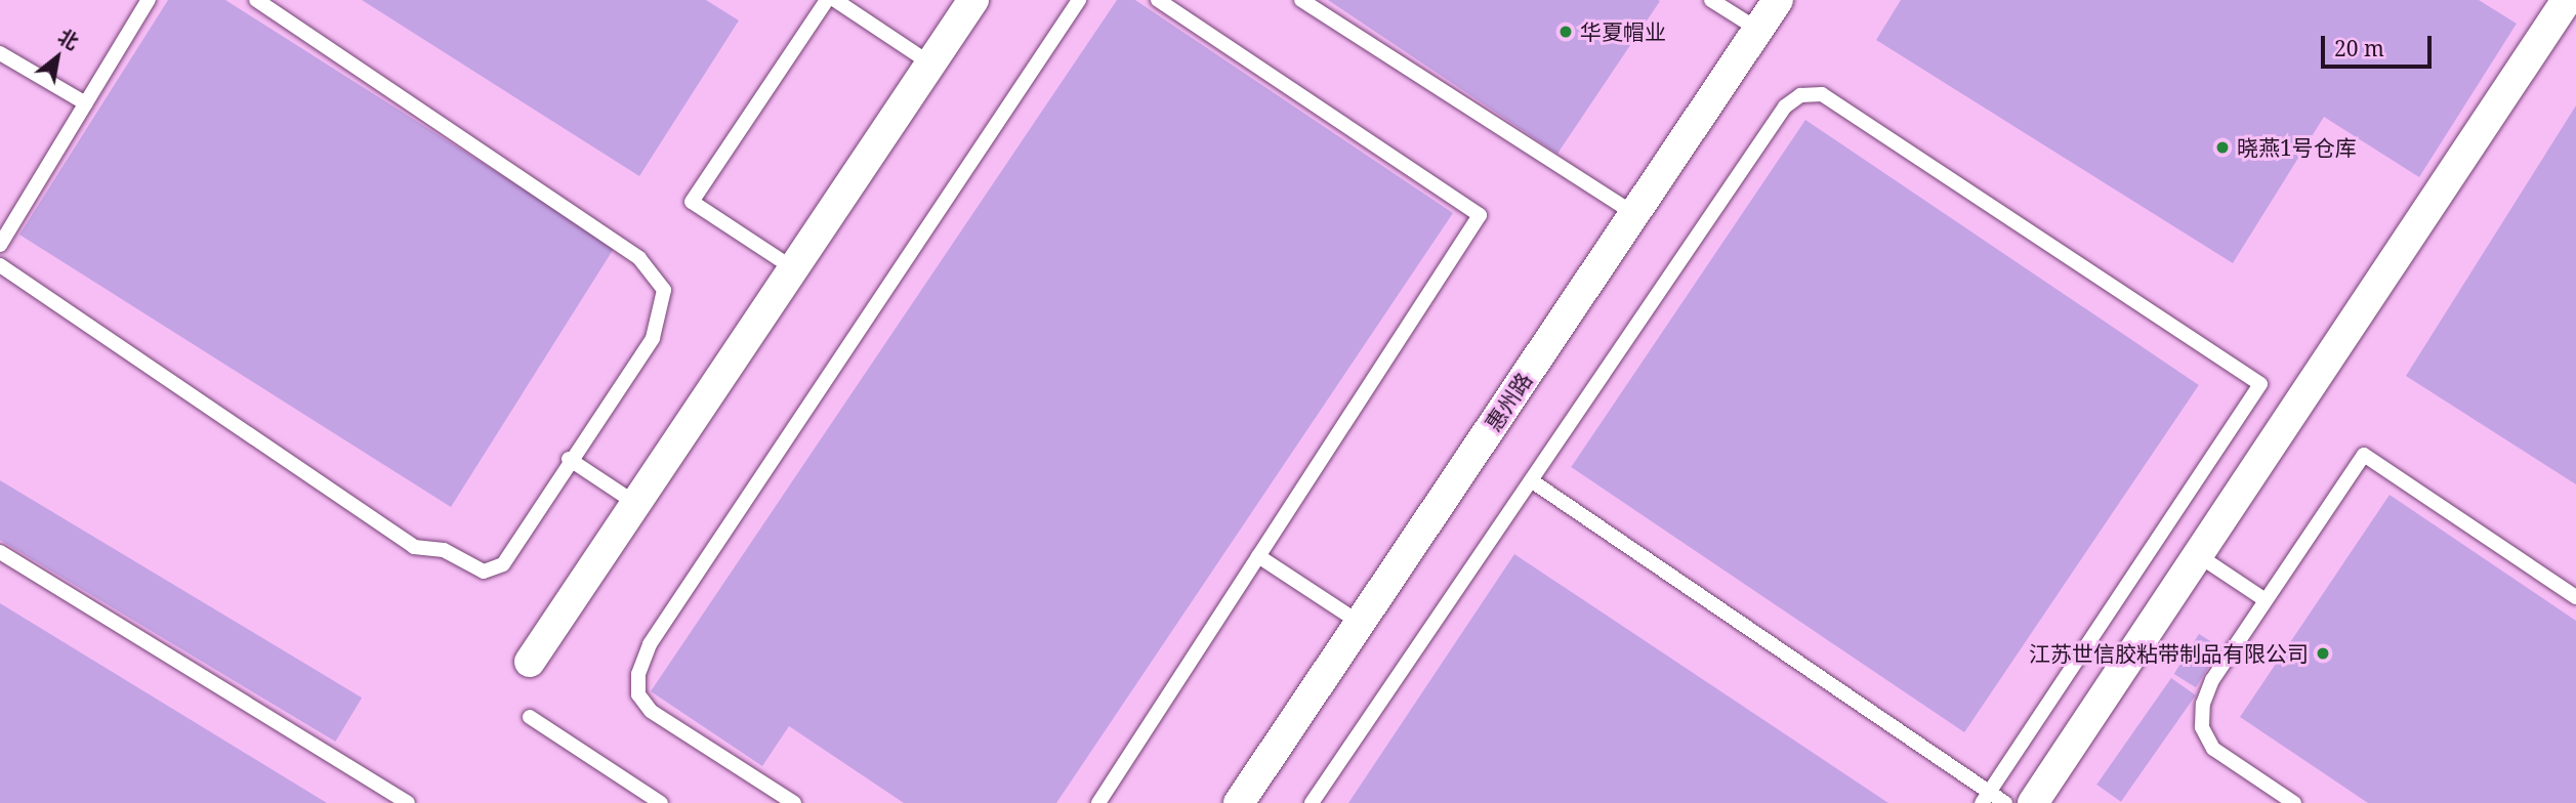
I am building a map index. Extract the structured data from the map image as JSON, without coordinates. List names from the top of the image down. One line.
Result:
{"streets":{"street":["惠州路"]},"places":["华夏帽业","晓燕1号仓库","江苏世信胶粘带制品有限公司"],"scale_bar":"20 m","north":"top right"}
